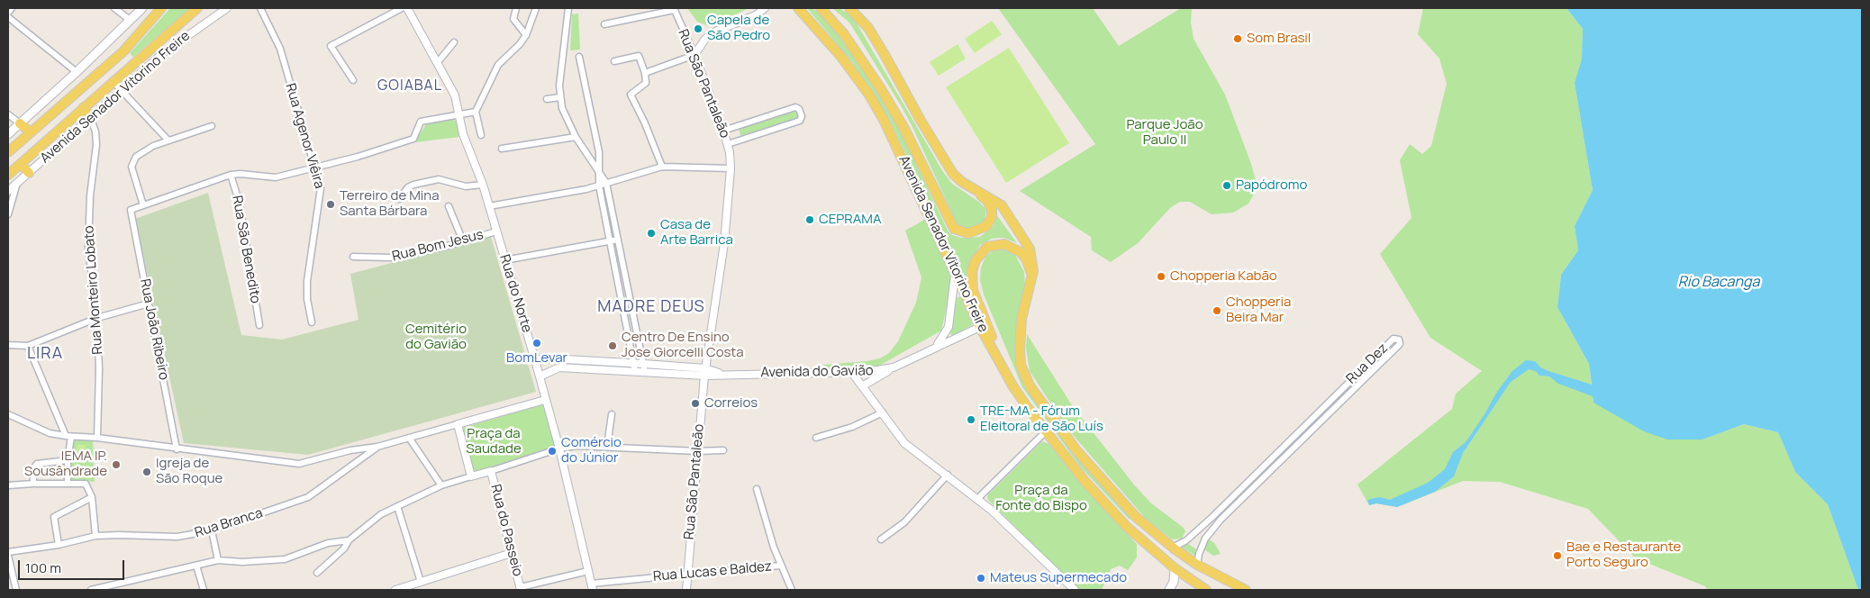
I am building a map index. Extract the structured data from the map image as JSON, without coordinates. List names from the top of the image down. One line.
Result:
{"streets":{"main road":["Avenida Senador Vitorino Freire"],"street":["Rua São Pantaleão","Rua Agenor Viêira","Rua Bom Jesus","Rua São Benedito","Rua Monteiro Lobato","Rua do Norte","Rua João Ribeiro","Rua Dez","Avenida do Gavião","Rua Branca","Rua do Passeio","Rua Lucas e Baldez"]},"crossings":[["Rua São Pantaleão","Avenida do Gavião"],["Rua São Pantaleão","Rua Lucas e Baldez"],["Avenida Senador Vitorino Freire","Rua Monteiro Lobato"],["Avenida Senador Vitorino Freire","Avenida do Gavião"],["Rua Bom Jesus","Rua do Norte"],["Rua do Norte","Avenida do Gavião"],["Rua do Norte","Rua Lucas e Baldez"]],"districts":["GOIABAL","MADRE DEUS","LIRA"],"water":["Rio Bacanga"],"parks":["Parque João Paulo II","Cemitério do Gavião","Praça da Saudade","Praça da Fonte do Bispo"],"places":["Capela de São Pedro","Som Brasil","Papódromo","Terreiro de Mina Santa Bárbara","CEPRAMA","Casa de Arte Barrica","Chopperia Kabão","Chopperia Beira Mar","BomLevar","Centro De Ensino Jose Giorcelli Costa","Correios","TRE-MA - Fórum Eleitoral de São Luís","Comércio do Júnior","IEMA IP. Sousândrade","Igreja de São Roque","Bae e Restaurante Porto Seguro","Mateus Supermecado"],"scale_bar":"100 m"}
